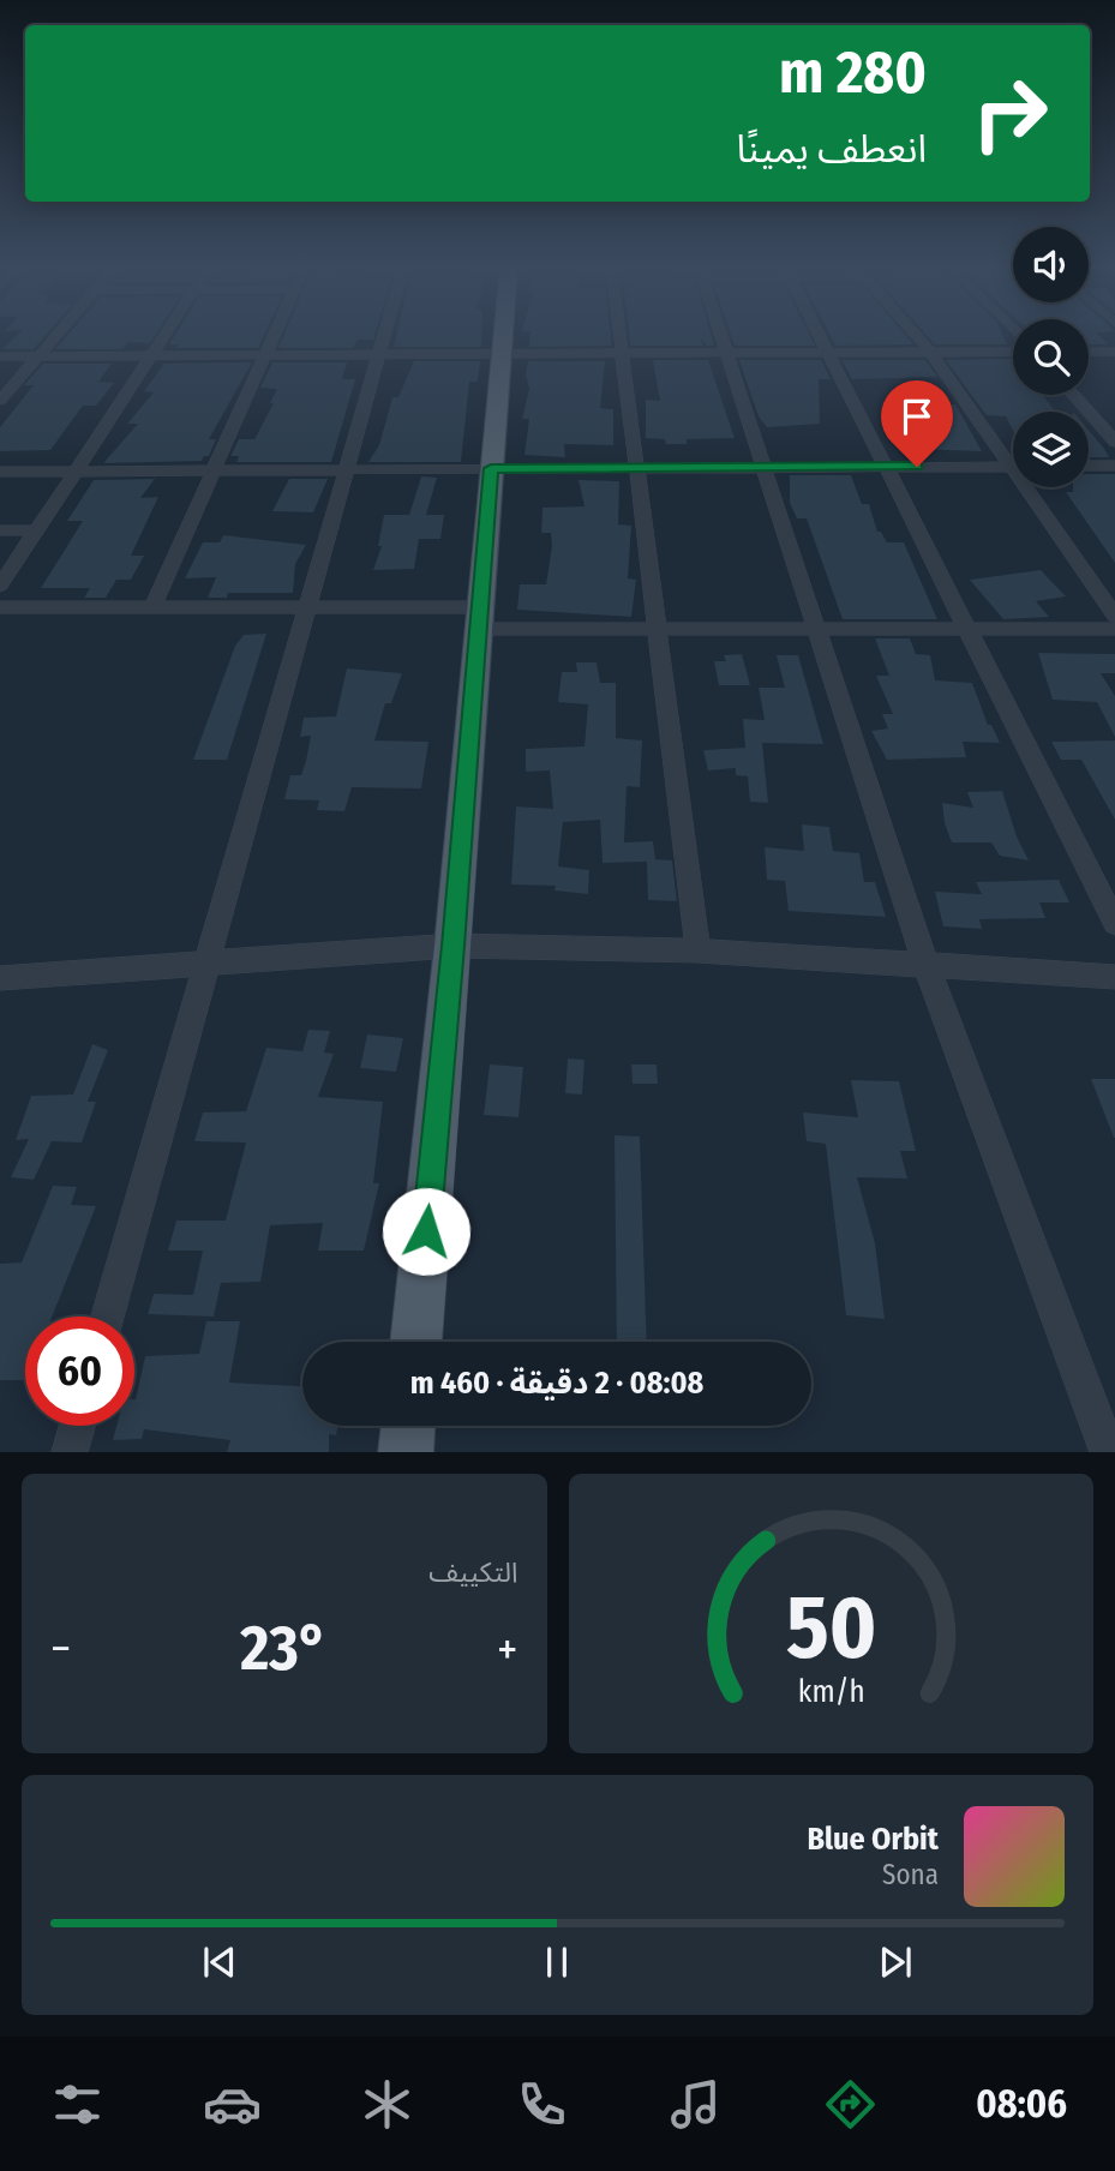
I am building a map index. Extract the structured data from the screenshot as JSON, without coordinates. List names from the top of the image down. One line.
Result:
{"page":{"turn":["280 m","انعطف يمينًا"],"limit":"60","trip":"08:08 · 2 دقيقة · 460 m","tile":"التكييف","heat":["−","23°","+"],"song":["Blue Orbit","Sona"],"tabs":"08:06","gauge":["50","km/h"]}}
